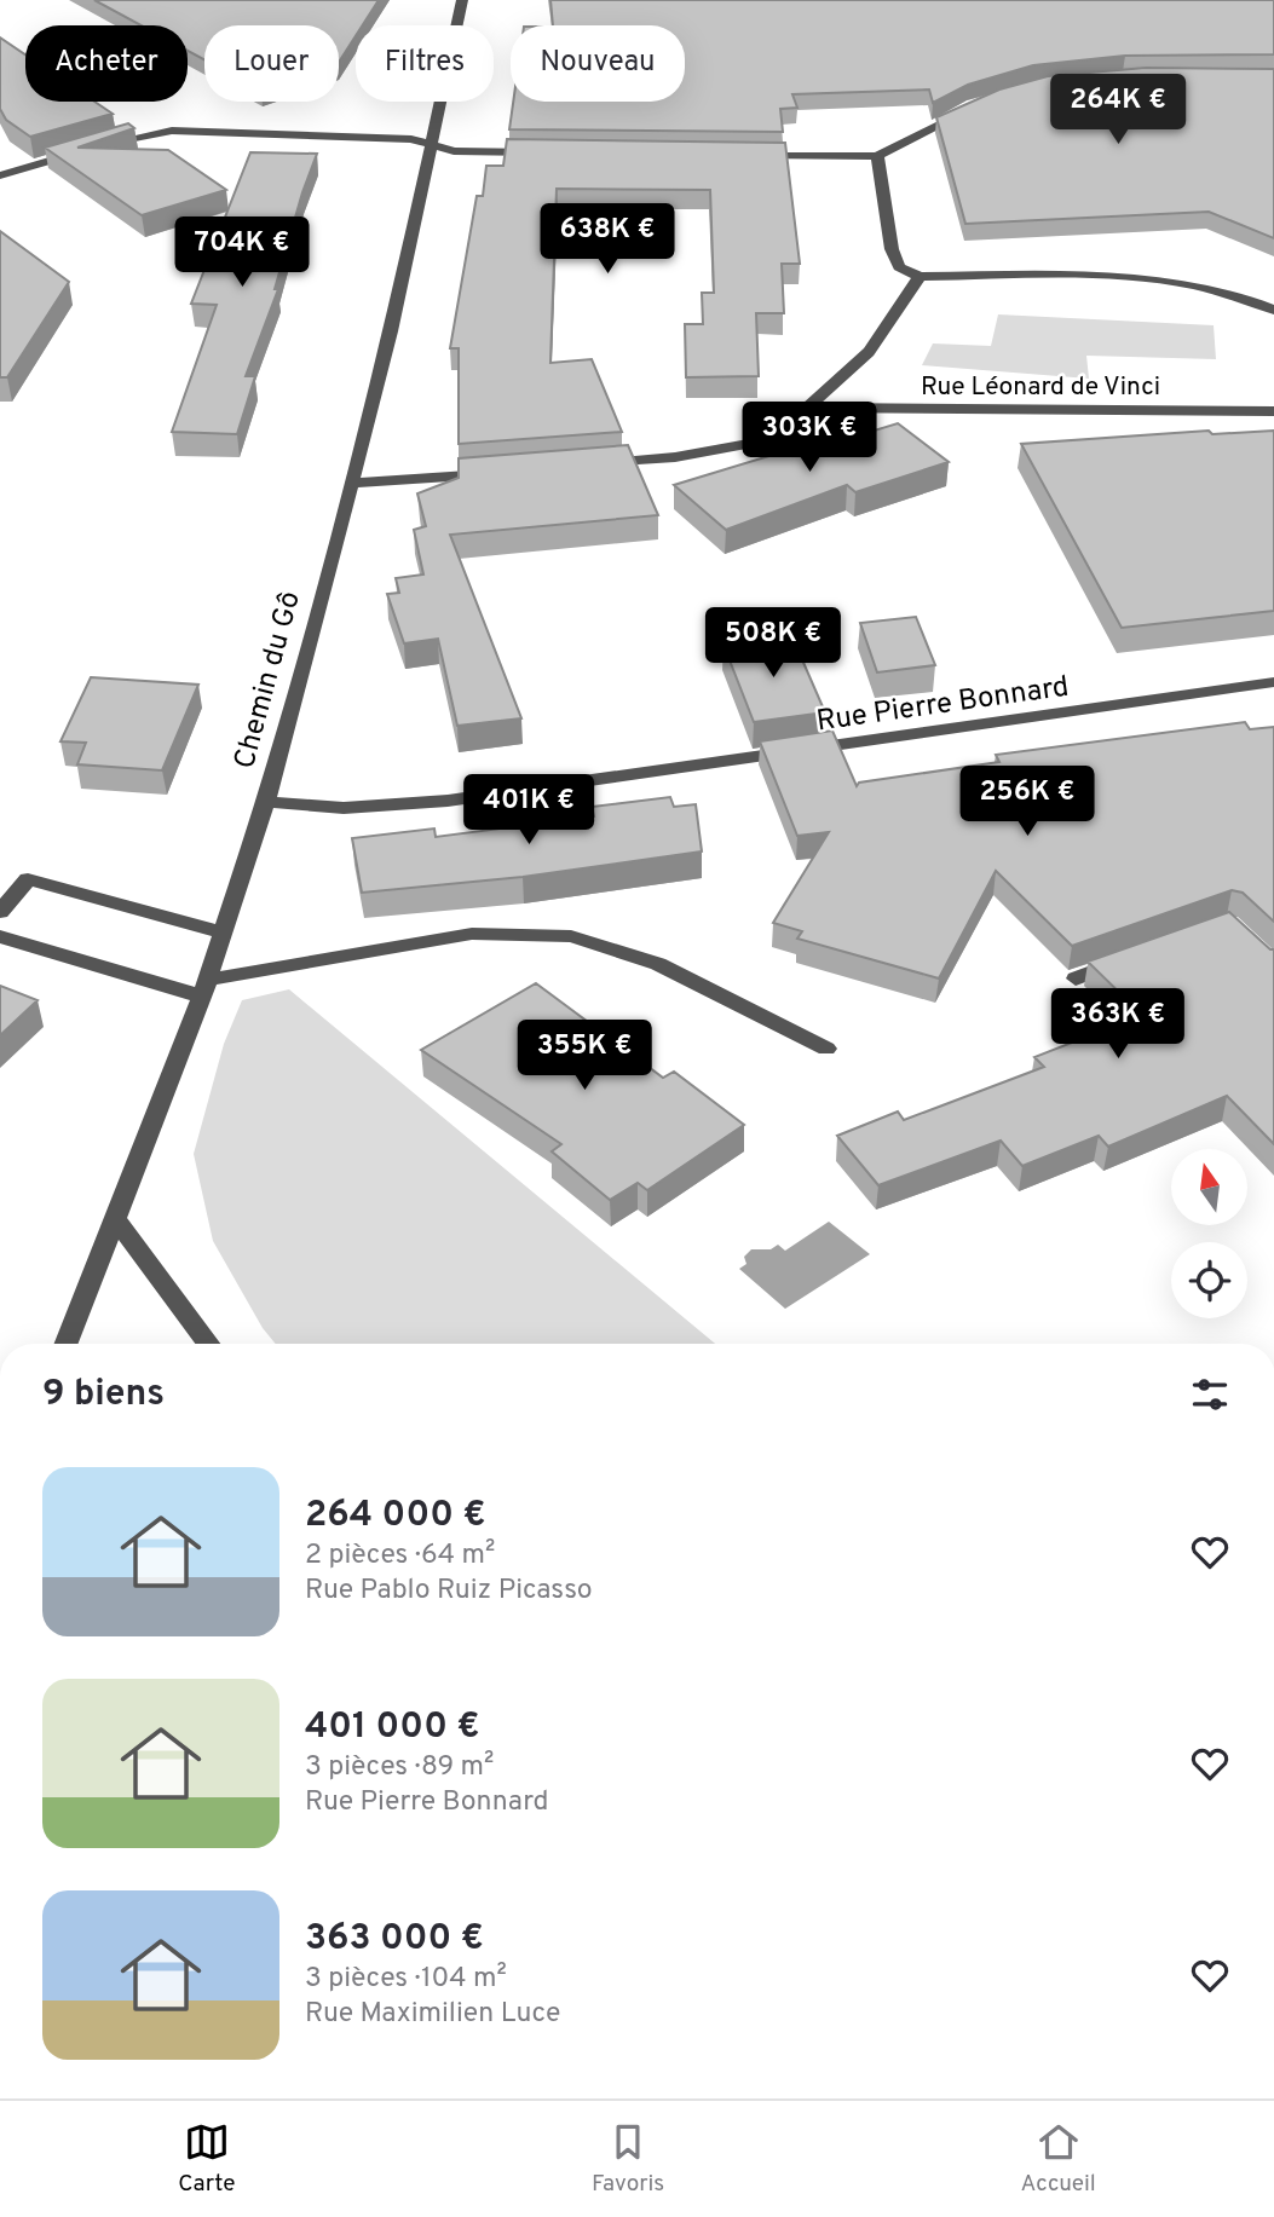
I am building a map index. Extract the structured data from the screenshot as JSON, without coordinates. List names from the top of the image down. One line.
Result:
{"streets":{"street":["Rue Léonard de Vinci","Chemin du Gô","Rue Pierre Bonnard"]},"crossings":[["Chemin du Gô","Rue Pierre Bonnard"]],"north":"top","page":{"chip":["Acheter","Louer","Filtres","Nouveau"],"price":["264K €","638K €","704K €","303K €","508K €","256K €","401K €","363K €","355K €"],"heading":"9 biens","list":[{"name":"264 000 €","note":"2 pièces · 64 m² · Rue Pablo Ruiz Picasso"},{"name":"401 000 €","note":"3 pièces · 89 m² · Rue Pierre Bonnard"},{"name":"363 000 €","note":"3 pièces · 104 m² · Rue Maximilien Luce"}],"tabs":["Carte","Favoris","Accueil"]}}
